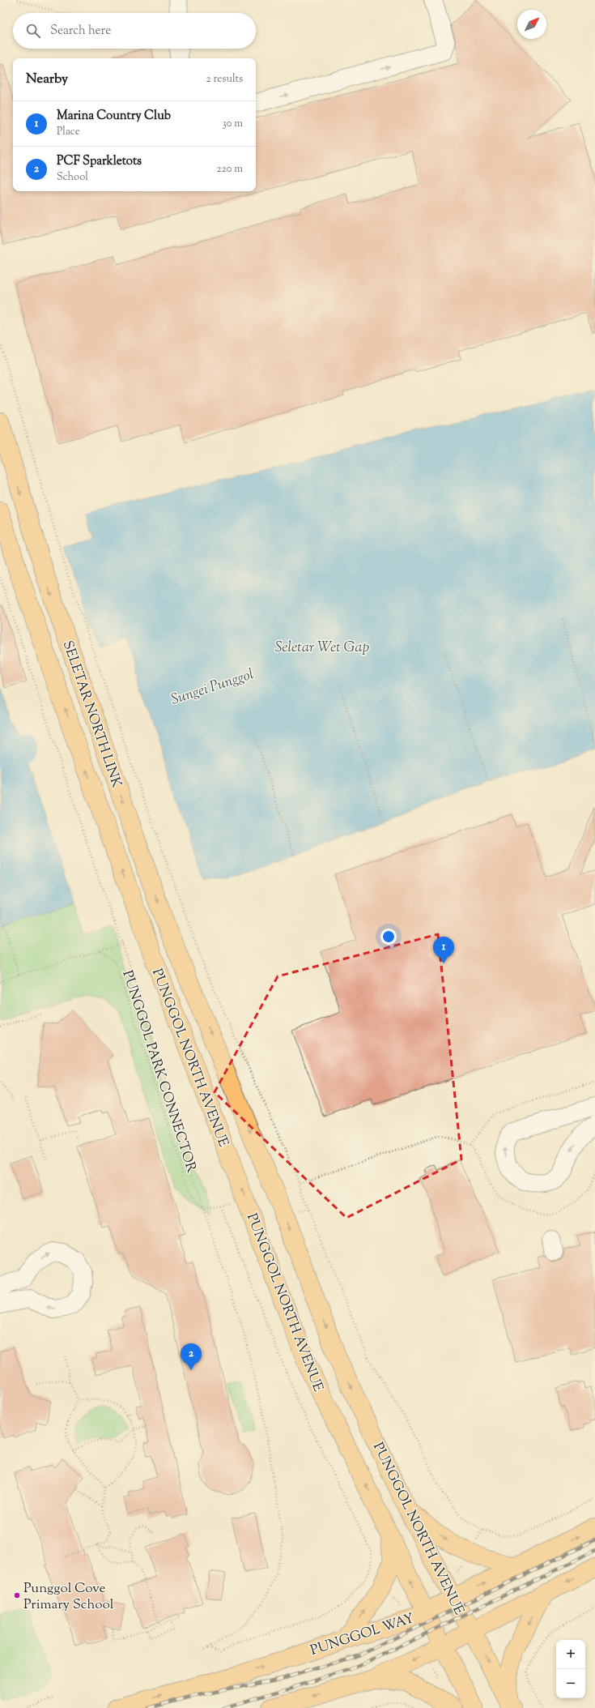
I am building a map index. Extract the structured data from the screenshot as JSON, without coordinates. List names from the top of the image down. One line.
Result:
{"streets":{"main road":["SELETAR NORTH LINK","PUNGGOL NORTH AVENUE","PUNGGOL WAY"],"path":["PUNGGOL PARK CONNECTOR"]},"crossings":[["SELETAR NORTH LINK","PUNGGOL NORTH AVENUE"],["PUNGGOL NORTH AVENUE","PUNGGOL WAY"]],"water":["Seletar Wet Gap","Sungei Punggol"],"places":["Punggol Cove Primary School"],"north":"top right","page":{"search":"Search here","heading":["Nearby","2 results"],"list":[{"mark":"1","name":"Marina Country Club","note":"Place","value":"30 m"},{"mark":"2","name":"PCF Sparkletots","note":"School","value":"220 m"}],"pins":["1","2"],"map_buttons":["+","−"]}}
